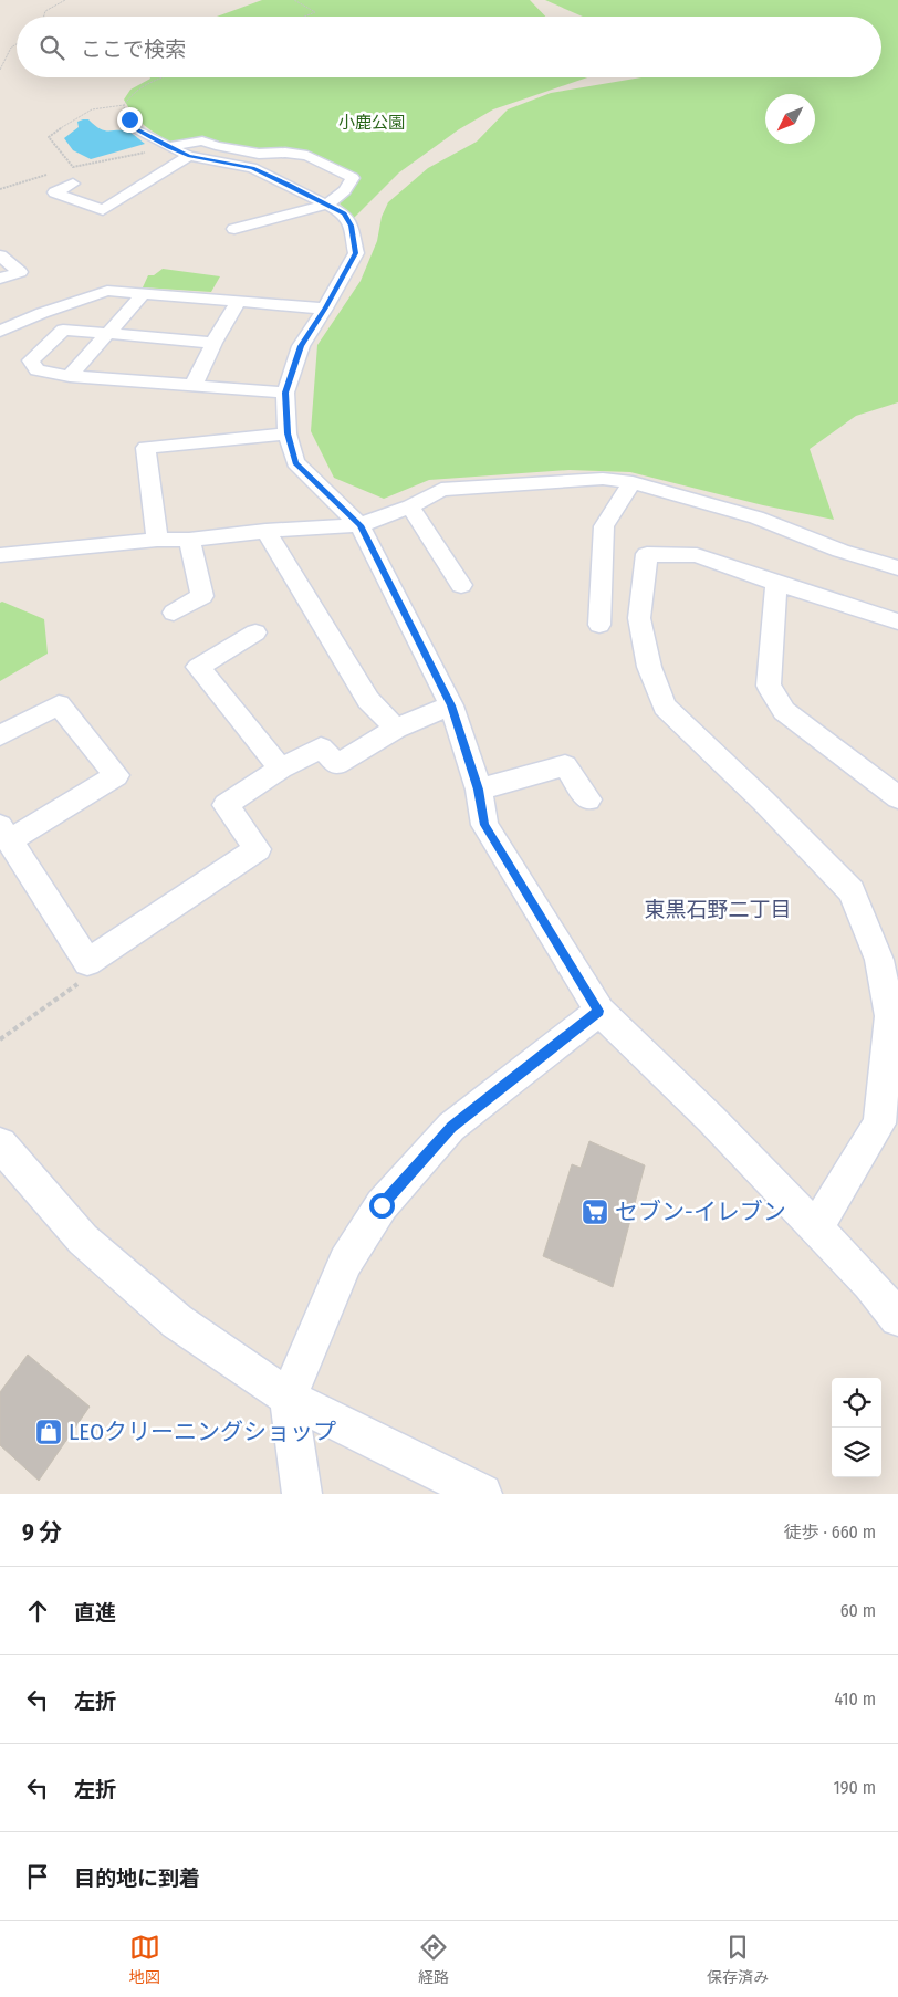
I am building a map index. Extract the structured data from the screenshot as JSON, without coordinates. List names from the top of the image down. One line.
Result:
{"districts":["東黒石野二丁目"],"parks":["小鹿公園"],"places":{"supermarket":["セブン-イレブン"],"shop":["LEOクリーニングショップ"]},"north":"bottom left","page":{"search":"ここで検索","heading":["9 分","徒歩 · 660 m"],"list":[["直進","60 m"],["左折","410 m"],["左折","190 m"],"目的地に到着"],"nav":["地図","経路","保存済み"]}}
